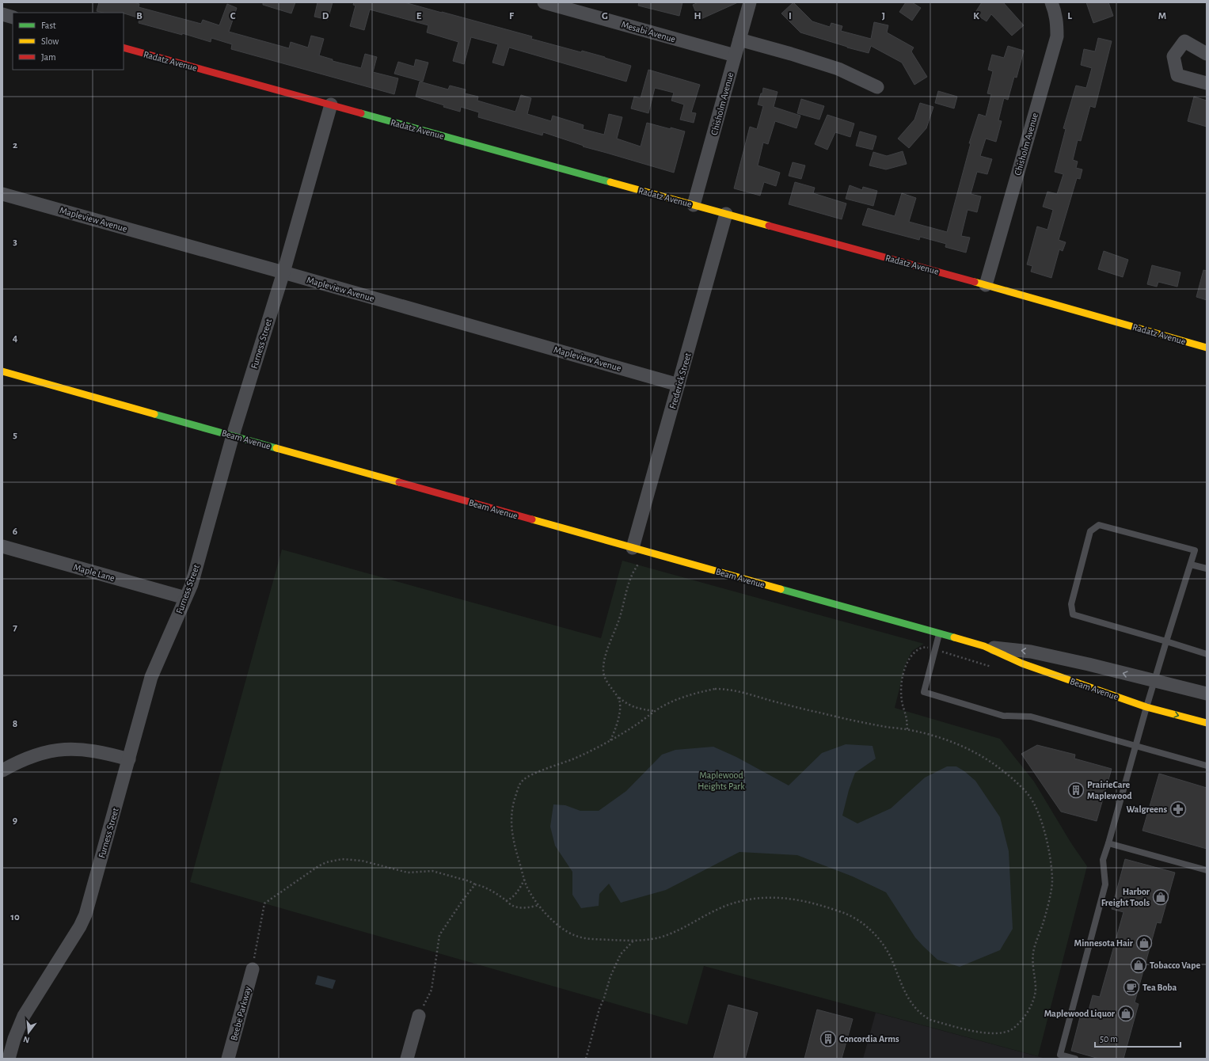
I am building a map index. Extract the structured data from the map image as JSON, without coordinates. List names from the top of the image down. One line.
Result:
{"streets":{"street":["Mesabi Avenue","Radatz Avenue","Chisholm Avenue","Mapleview Avenue","Furness Street","Frederick Street","Beam Avenue","Maple Lane","Beebe Parkway"]},"crossings":[["Mesabi Avenue","Chisholm Avenue"],["Radatz Avenue","Chisholm Avenue"],["Radatz Avenue","Furness Street"],["Radatz Avenue","Frederick Street"],["Mapleview Avenue","Furness Street"],["Mapleview Avenue","Frederick Street"],["Furness Street","Beam Avenue"],["Furness Street","Maple Lane"],["Frederick Street","Beam Avenue"]],"parks":["Maplewood Heights Park"],"places":{"building":["PrairieCare Maplewood","Concordia Arms"],"pharmacy":["Walgreens"],"shop":["Harbor Freight Tools","Minnesota Hair","Tobacco Vape","Maplewood Liquor"],"cafe":["Tea Boba"]},"legend":["Fast","Slow","Jam"],"scale_bar":"50 m","north":"bottom","grid":{"columns":["B","C","D","E","F","G","H","I","J","K","L","M"],"rows":["2","3","4","5","6","7","8","9","10"]}}
